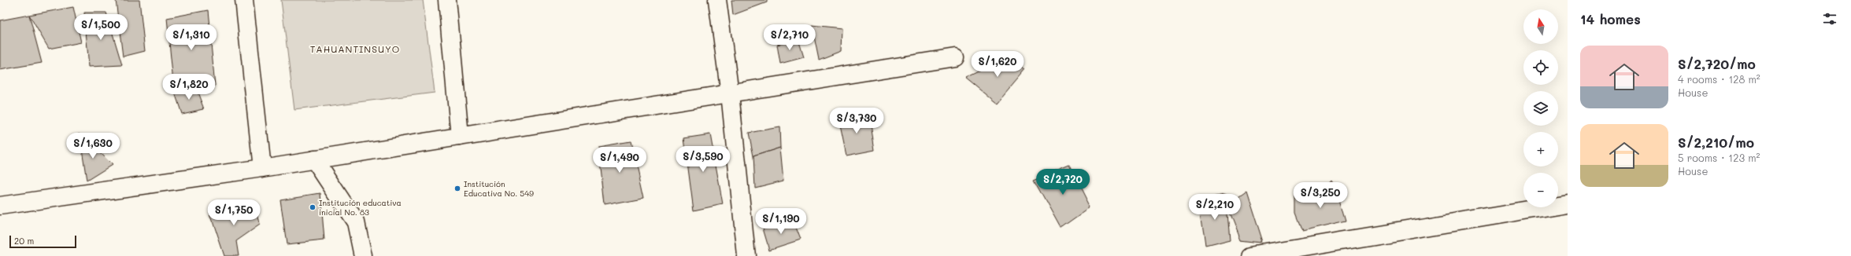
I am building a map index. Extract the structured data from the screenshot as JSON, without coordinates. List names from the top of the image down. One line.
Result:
{"districts":["TAHUANTINSUYO"],"places":["Institución Educativa No. 549","Institución educativa inicial No. 83"],"scale_bar":"20 m","north":"top","page":{"heading":"14 homes","map_buttons":["+","−"],"price":["S/1,500","S/1,310","S/2,710","S/1,620","S/1,820","S/3,730","S/1,630","S/3,590","S/1,490","S/2,720","S/3,250","S/2,210","S/1,750","S/1,190"],"list":[{"name":"S/2,720/mo","note":"4 rooms · 128 m² · House"},{"name":"S/2,210/mo","note":"5 rooms · 123 m² · House"}],"scale":"20 m"}}
